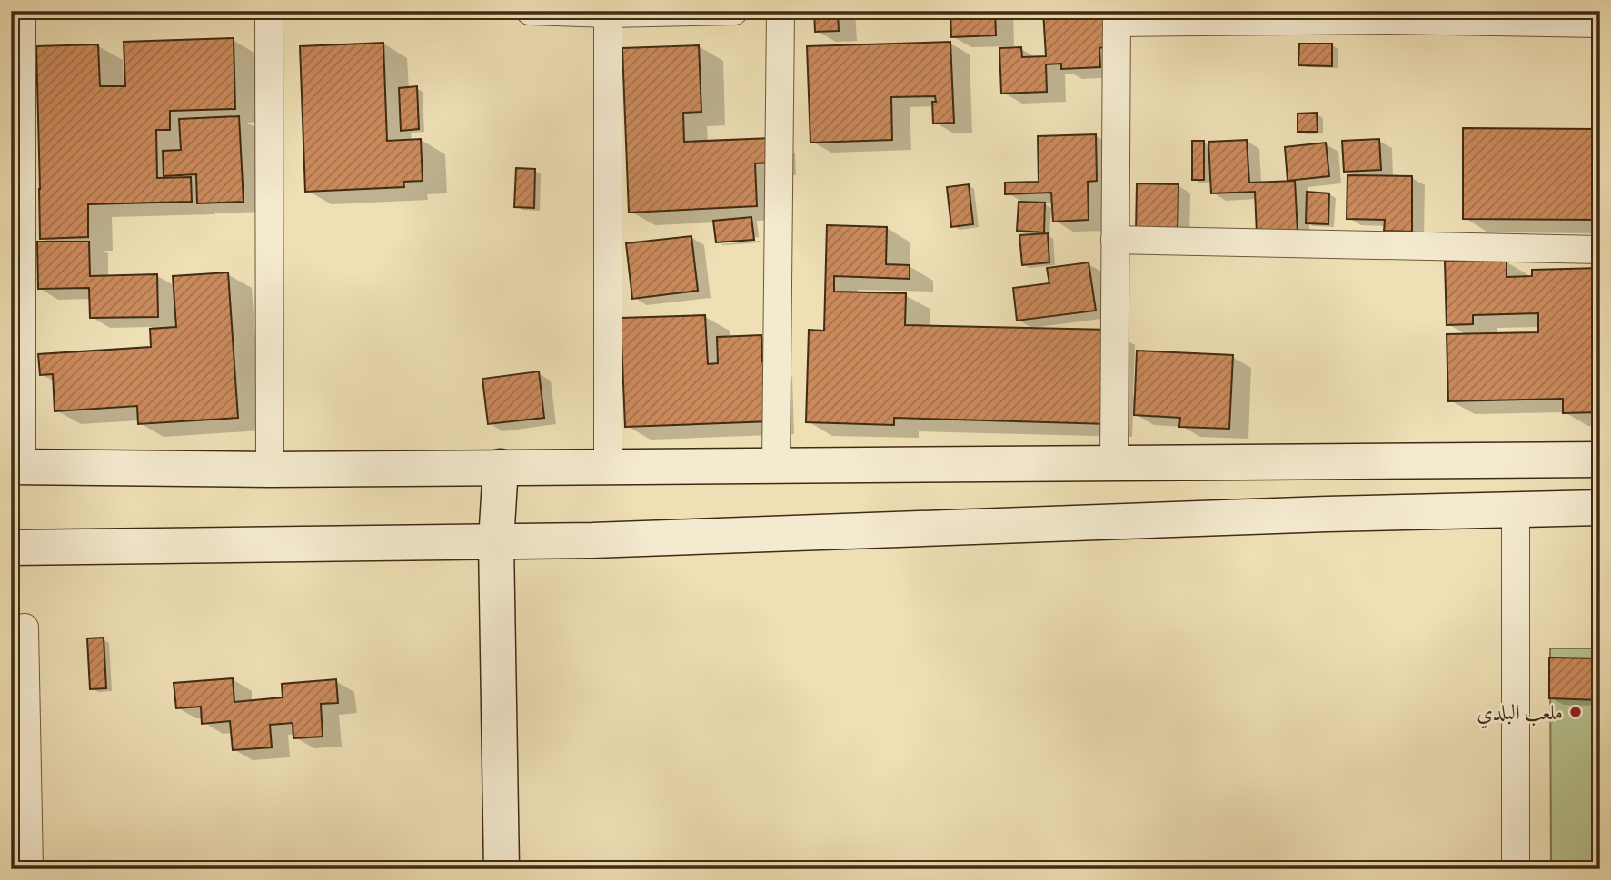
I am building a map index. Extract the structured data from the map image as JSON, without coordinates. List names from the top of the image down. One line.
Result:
{"places":["ملعب البلدي"]}
